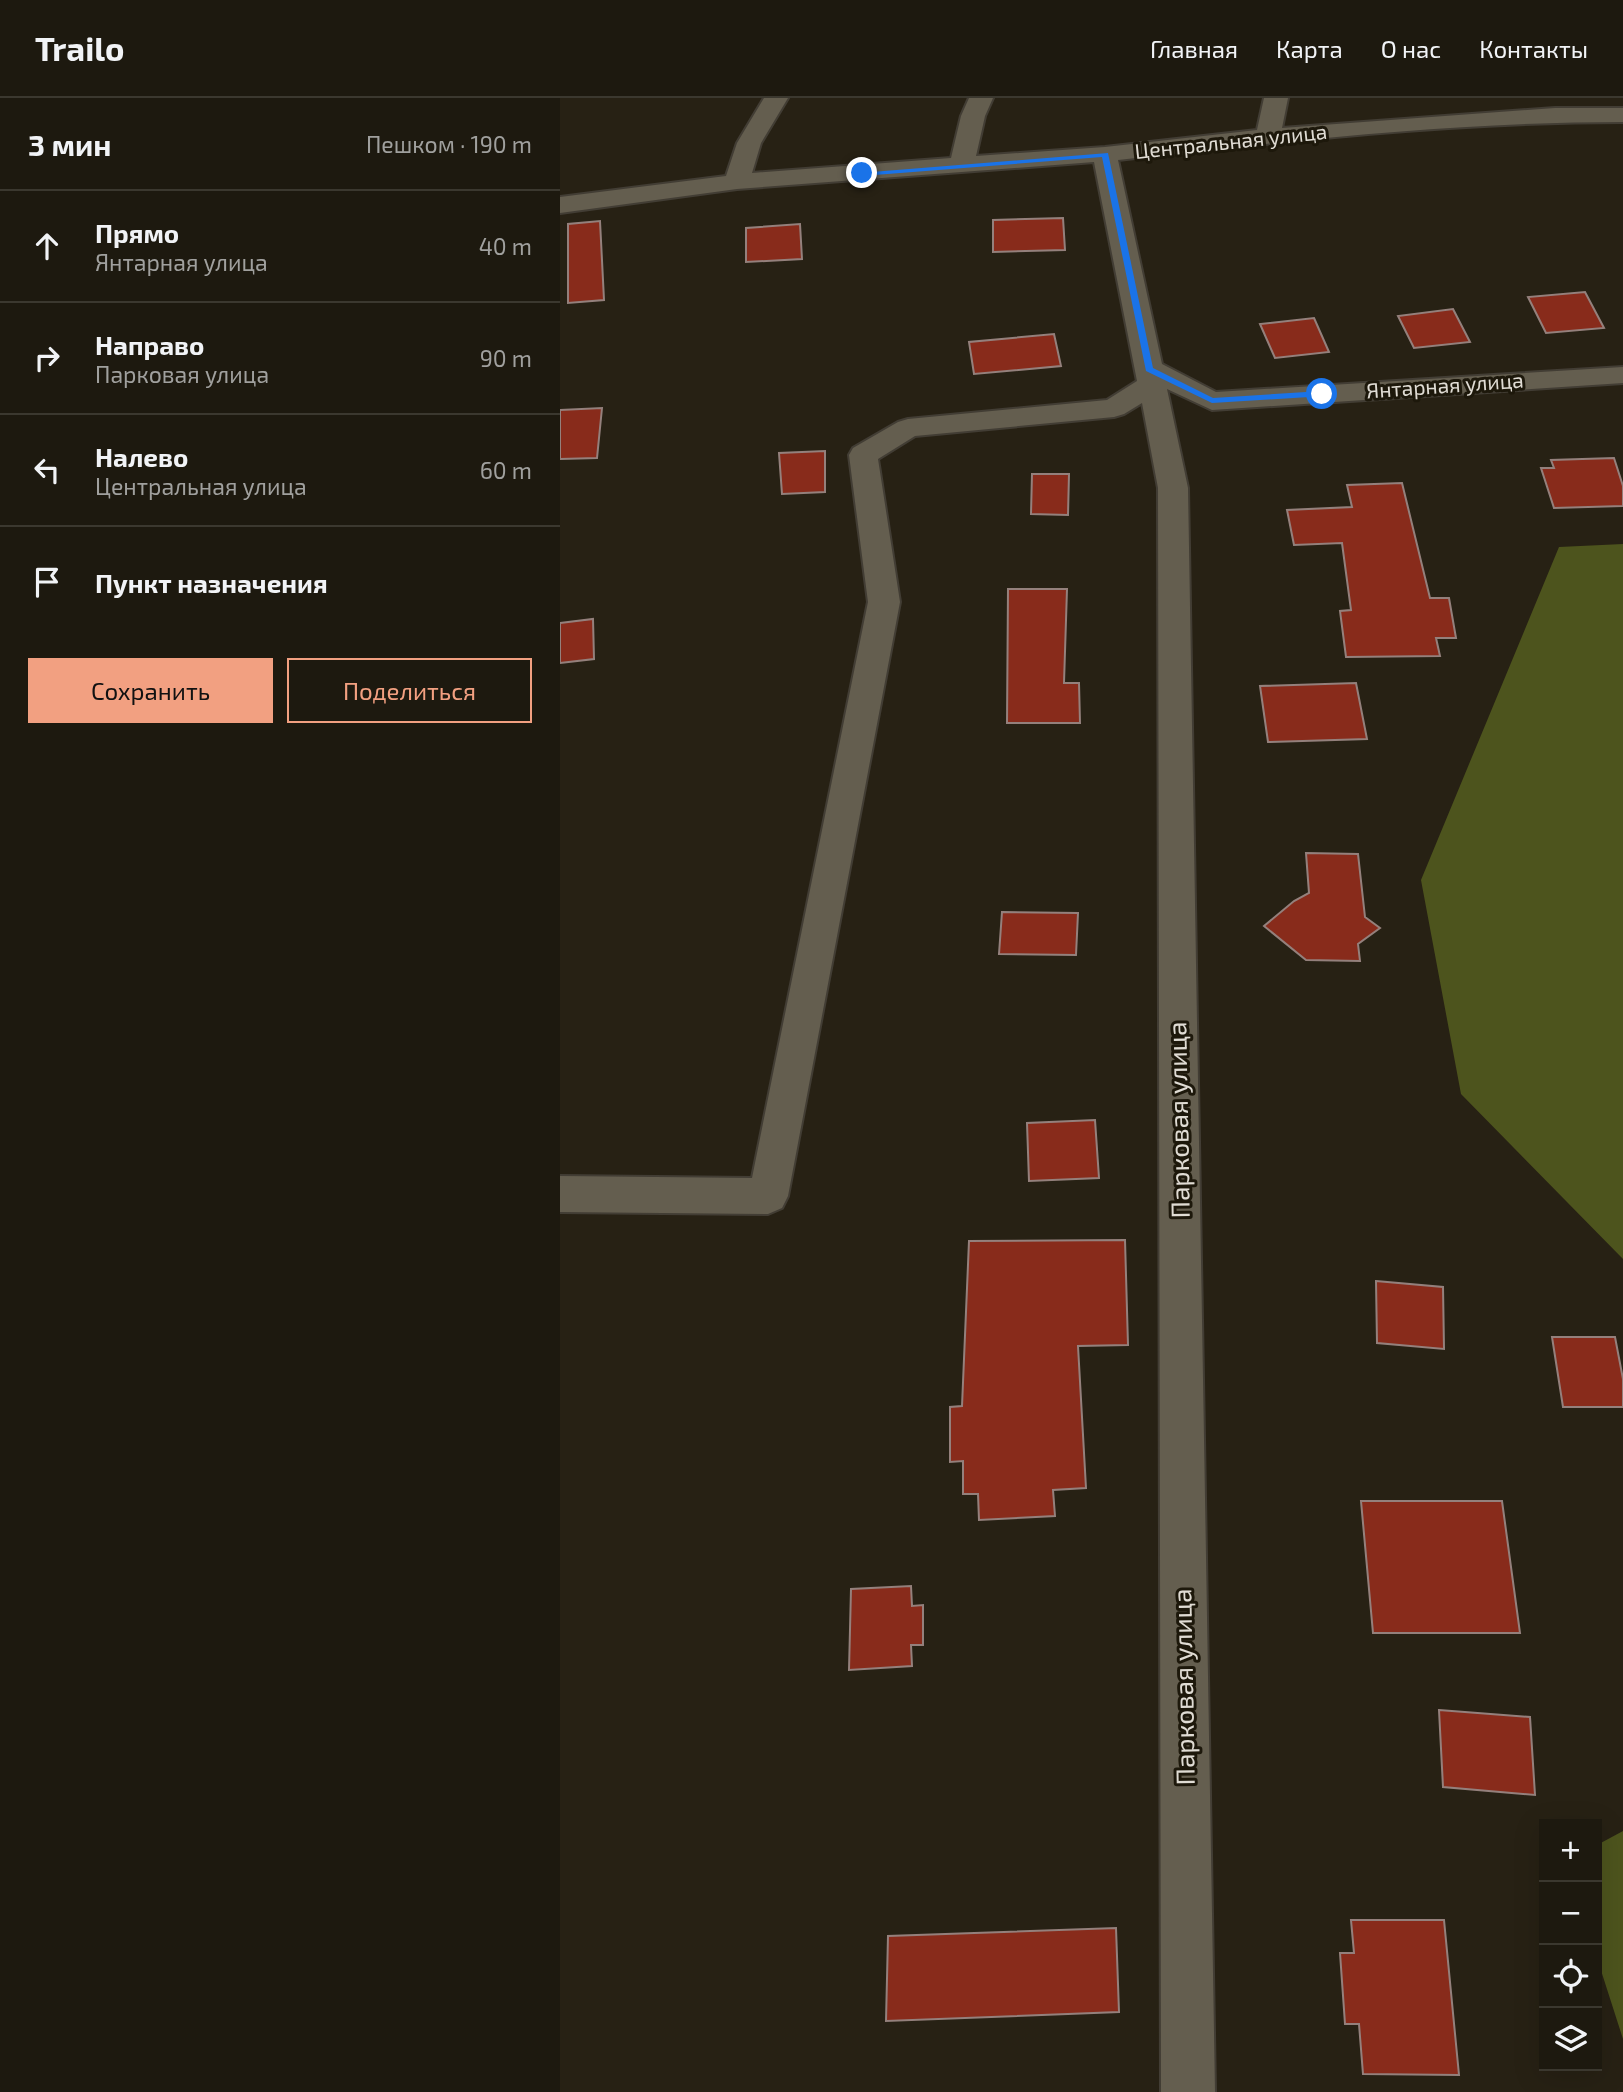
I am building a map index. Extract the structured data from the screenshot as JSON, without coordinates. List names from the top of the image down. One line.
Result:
{"streets":{"street":["Центральная улица","Янтарная улица","Парковая улица"]},"crossings":[["Центральная улица","Парковая улица"],["Янтарная улица","Парковая улица"]],"page":{"header":"Trailo","nav":["Главная","Карта","О нас","Контакты"],"heading":["3 мин","Пешком · 190 m"],"list":[["Прямо","Янтарная улица","40 m"],["Направо","Парковая улица","90 m"],["Налево","Центральная улица","60 m"],"Пункт назначения"],"buttons":["Сохранить","Поделиться"],"map_buttons":["+","−"]}}
